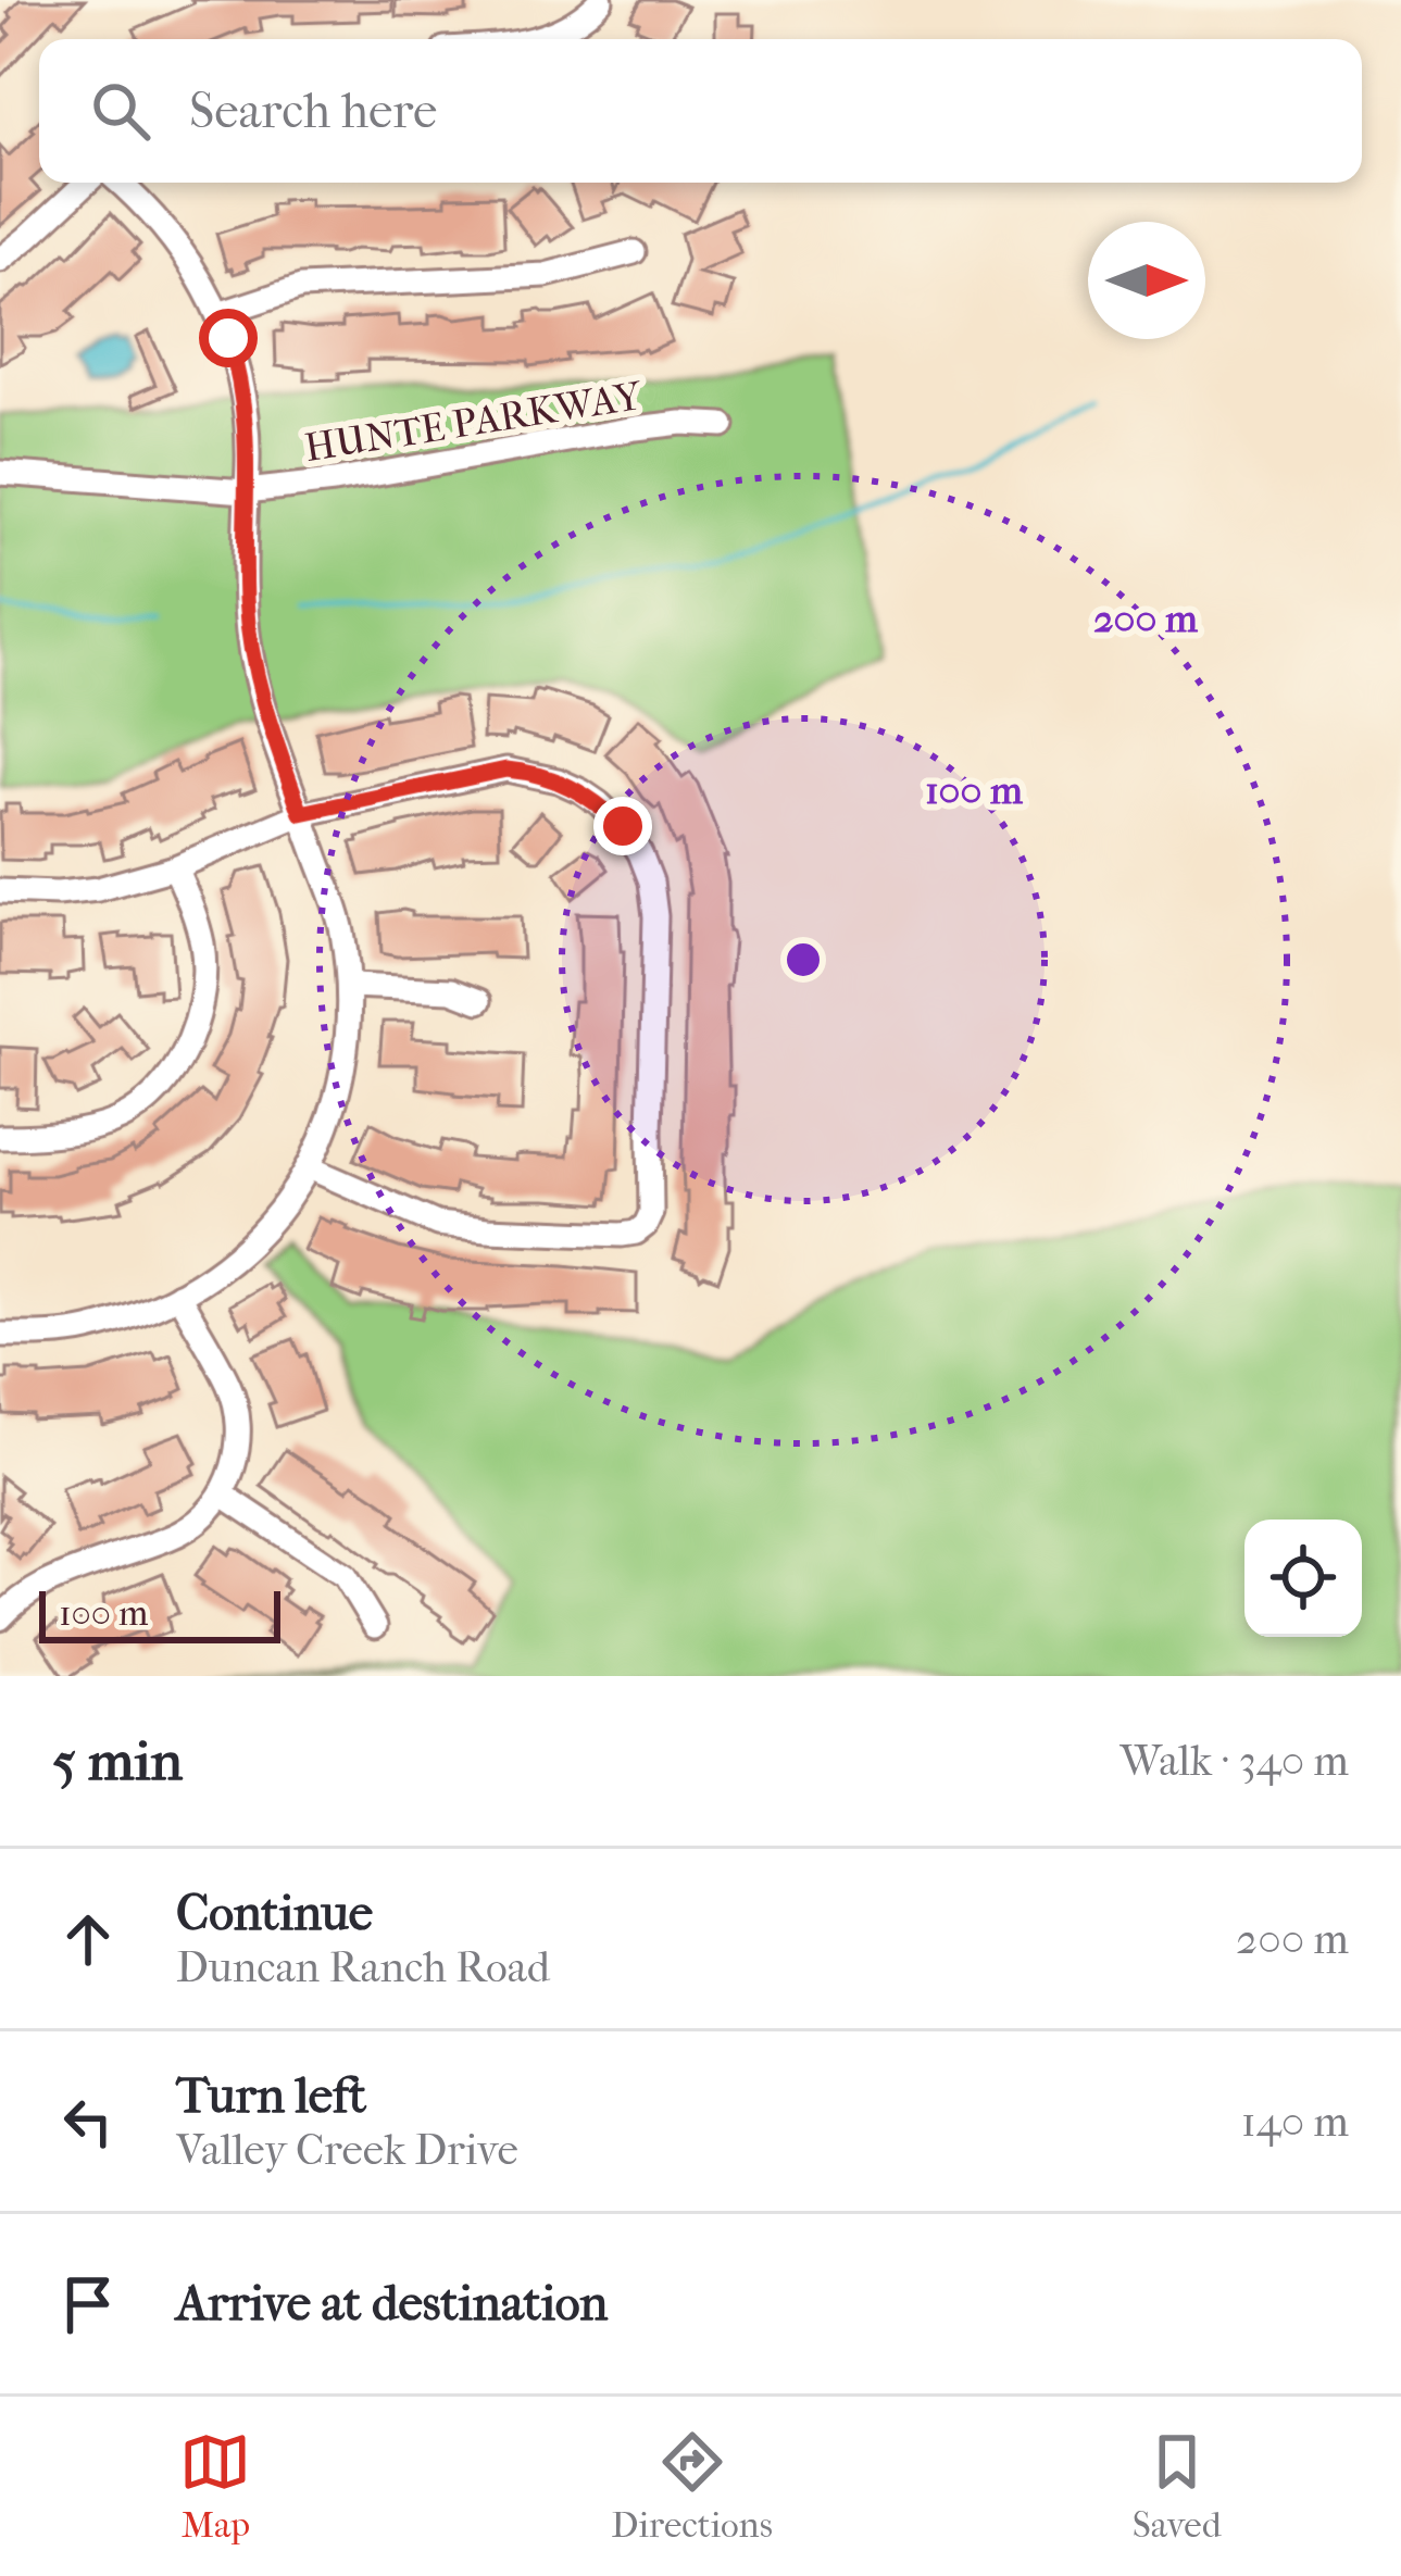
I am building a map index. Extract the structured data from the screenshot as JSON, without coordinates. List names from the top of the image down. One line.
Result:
{"streets":{"street":["HUNTE PARKWAY"]},"scale_bar":"100 m","north":"right","page":{"search":"Search here","scale":"100 m","heading":["5 min","Walk · 340 m"],"list":[["Continue","Duncan Ranch Road","200 m"],["Turn left","Valley Creek Drive","140 m"],"Arrive at destination"],"nav":["Map","Directions","Saved"]},"rings":["200 m","100 m"]}
